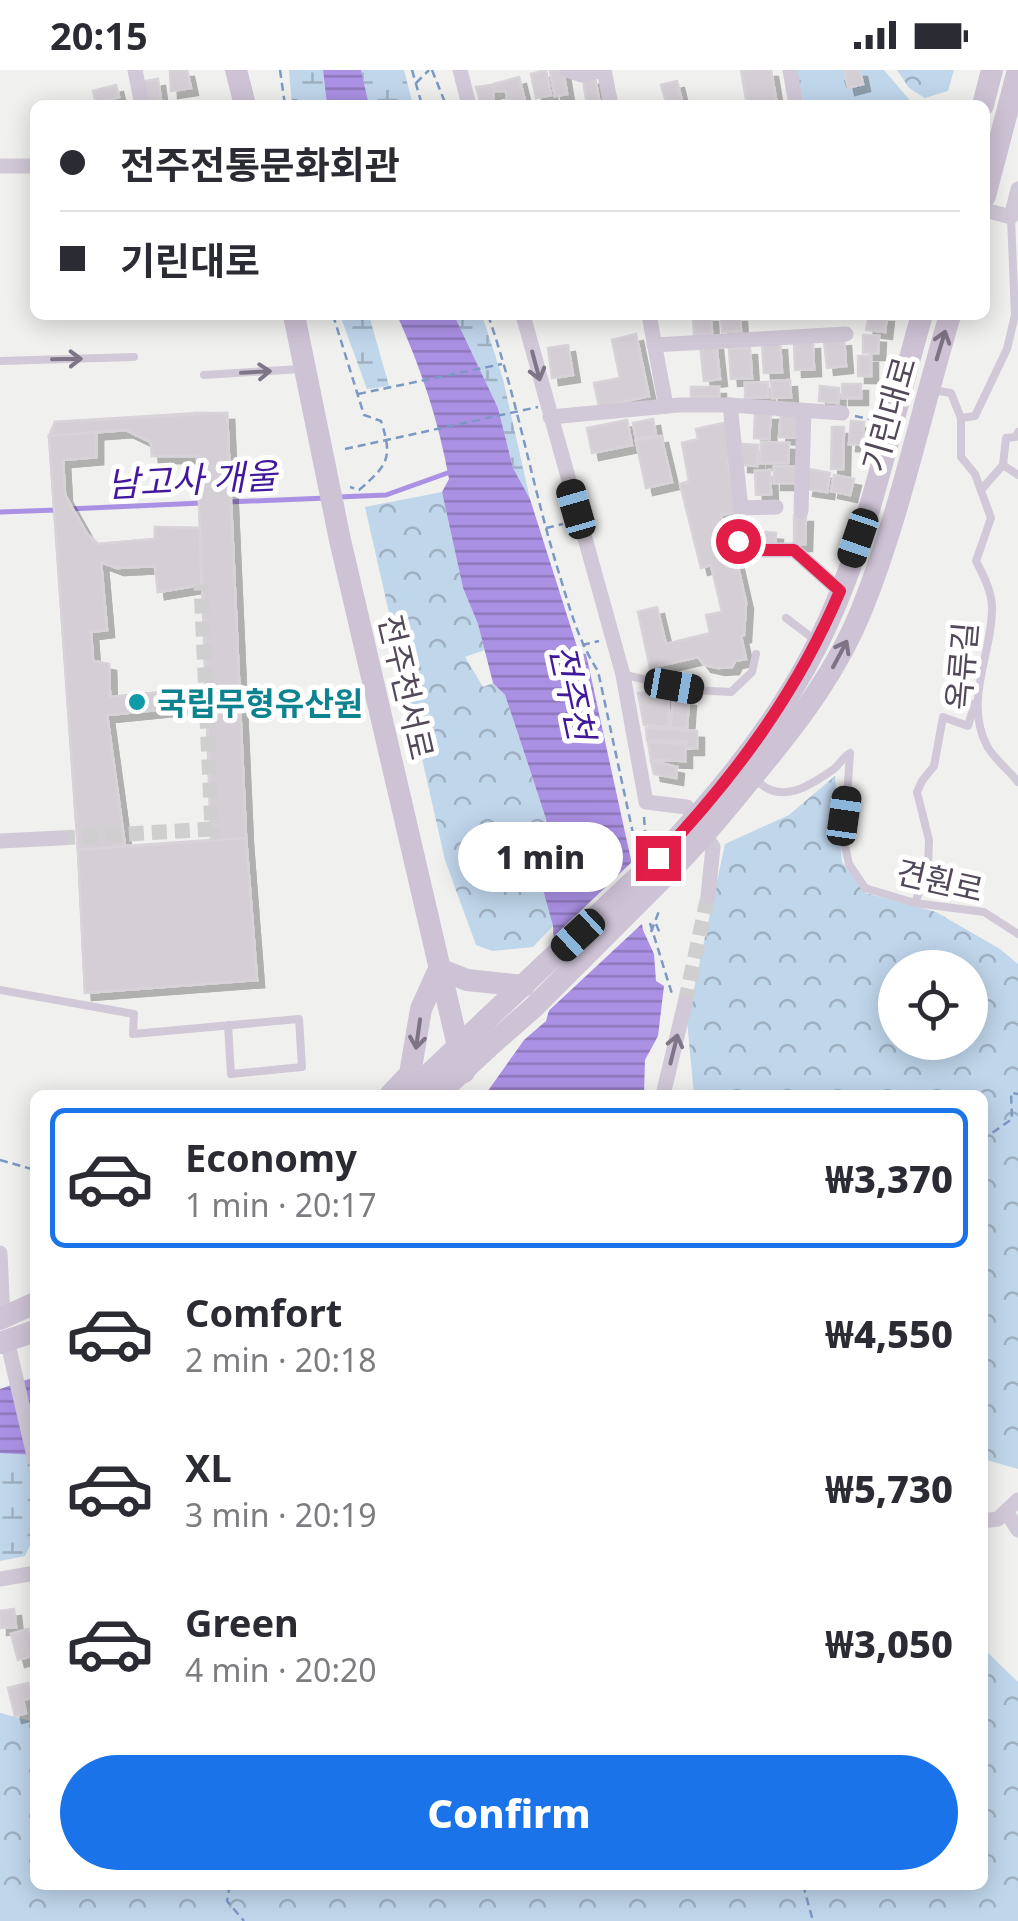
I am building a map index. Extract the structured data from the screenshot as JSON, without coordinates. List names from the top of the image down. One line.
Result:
{"streets":{"street":["기린대로","전주천서로"],"lane":["옥류길","견훤로"]},"crossings":[["기린대로","견훤로"]],"water":["남고사 개울","전주천"],"places":["국립무형유산원"],"page":{"status":"20:15","banner":["전주전통문화회관","기린대로"],"bubble":"1 min","list":[{"name":"Economy","note":"1 min · 20:17","value":"₩3,370"},{"name":"Comfort","note":"2 min · 20:18","value":"₩4,550"},{"name":"XL","note":"3 min · 20:19","value":"₩5,730"},{"name":"Green","note":"4 min · 20:20","value":"₩3,050"}],"buttons":"Confirm"}}
